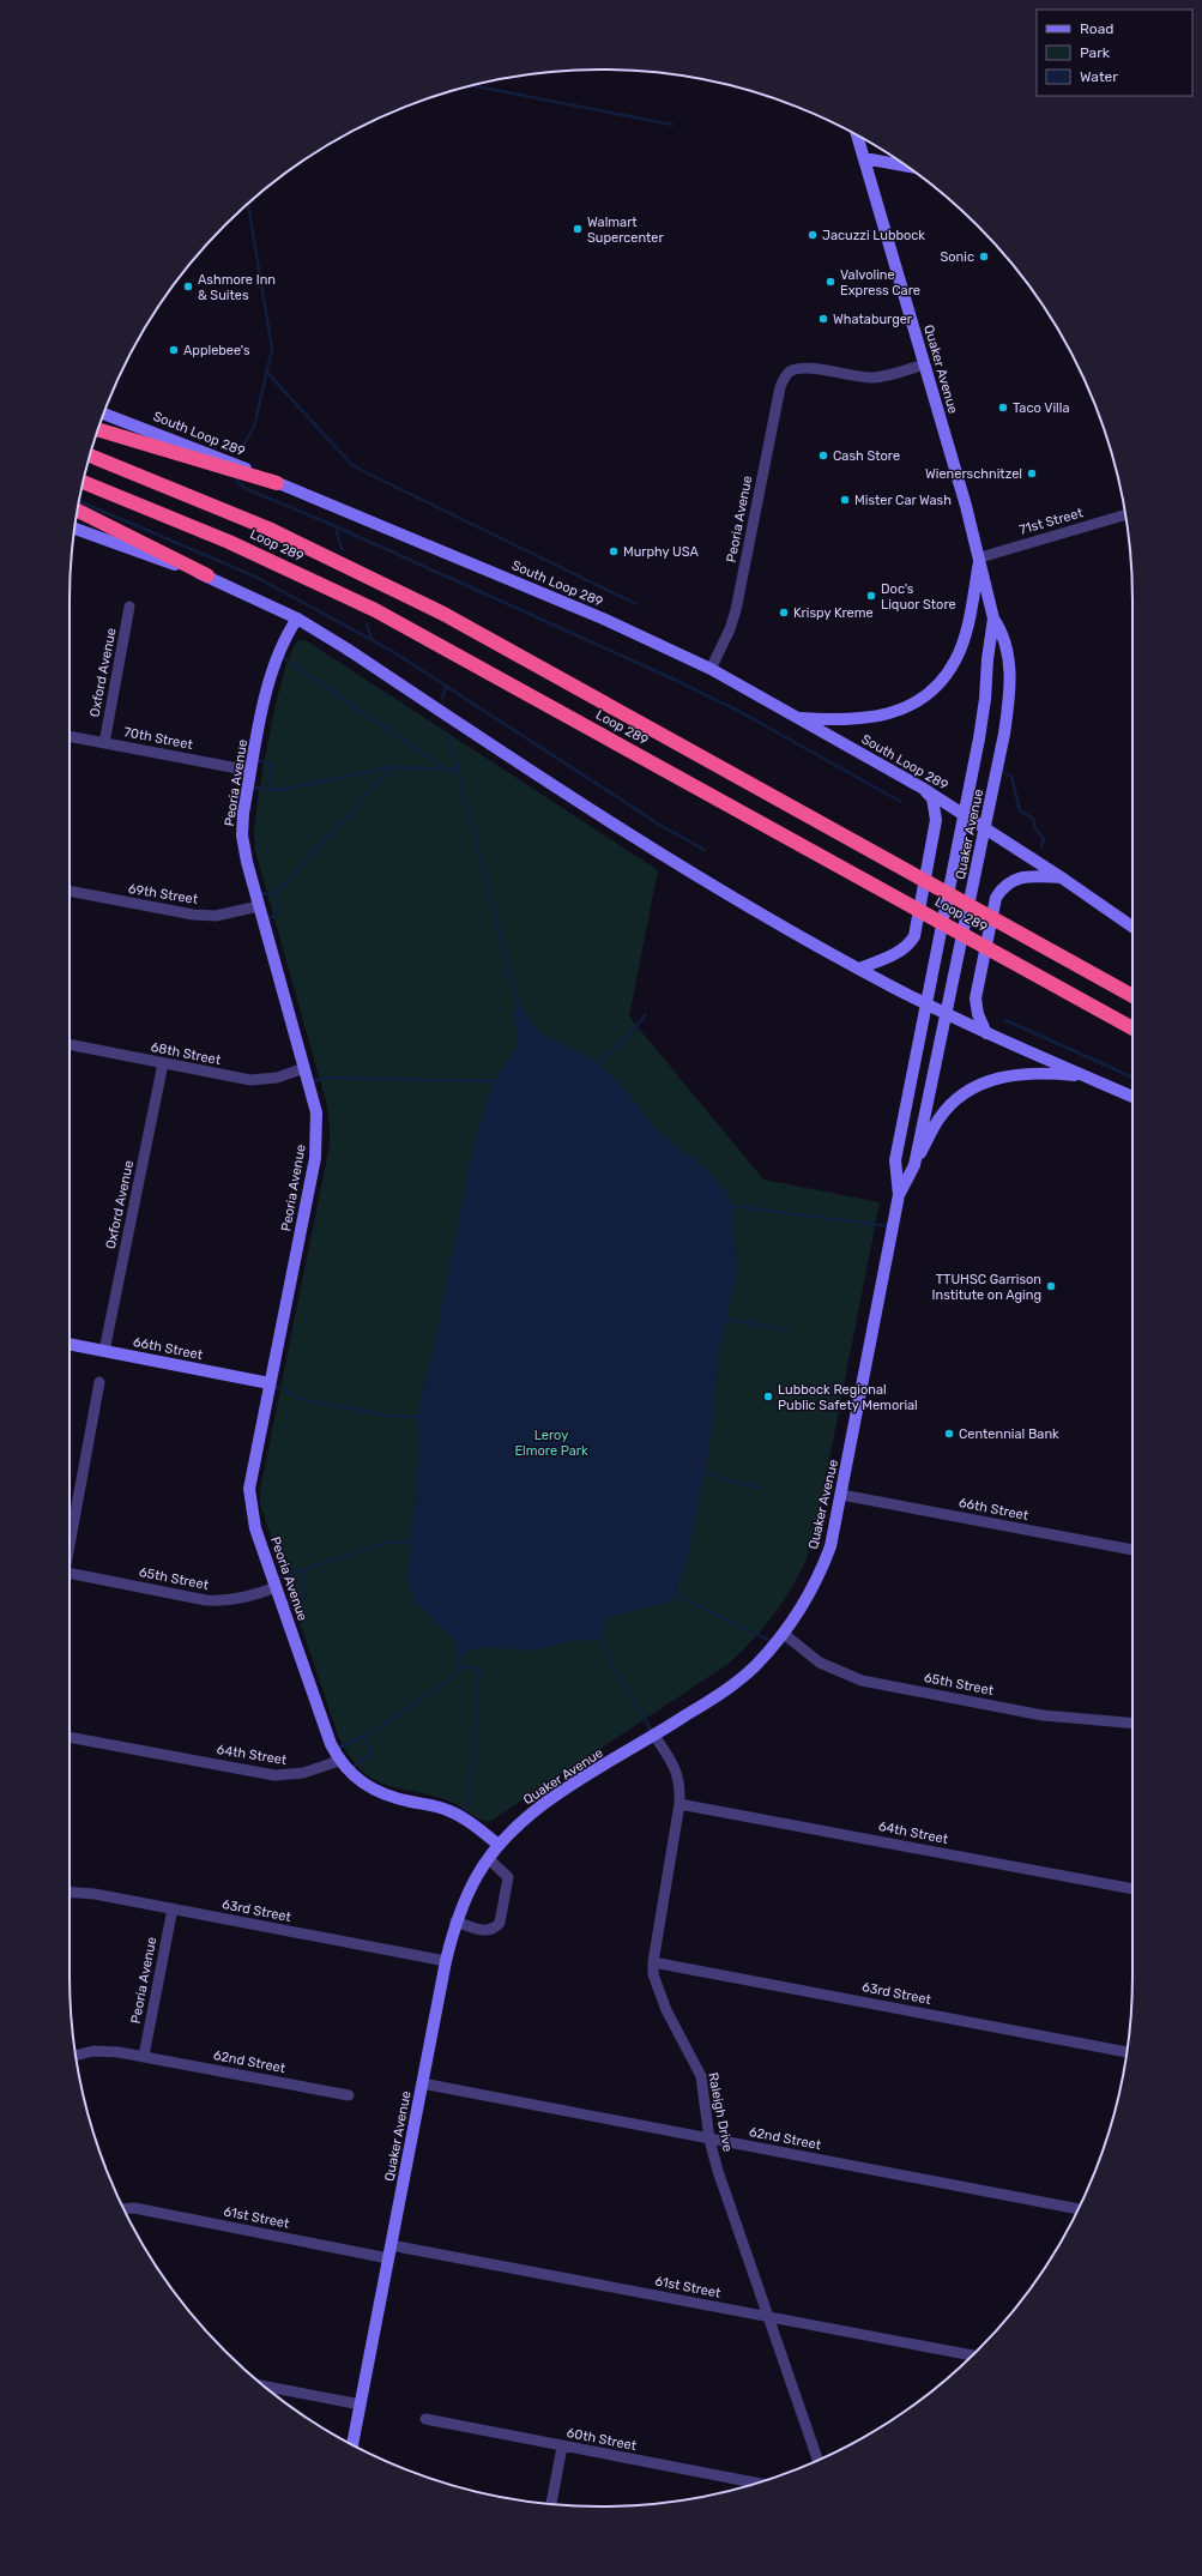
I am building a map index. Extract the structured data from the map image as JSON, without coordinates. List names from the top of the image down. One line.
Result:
{"streets":{"highway":["Loop 289"],"main road":["Quaker Avenue","South Loop 289","Peoria Avenue","66th Street"],"street":["71st Street","Oxford Avenue","70th Street","69th Street","68th Street","65th Street","64th Street","63rd Street","62nd Street","Raleigh Drive","61st Street","60th Street"]},"crossings":[["Quaker Avenue","South Loop 289"],["Quaker Avenue","Peoria Avenue"],["Quaker Avenue","71st Street"],["Quaker Avenue","66th Street"],["Quaker Avenue","65th Street"],["Quaker Avenue","63rd Street"],["Quaker Avenue","62nd Street"],["Quaker Avenue","Raleigh Drive"],["Quaker Avenue","61st Street"],["South Loop 289","Peoria Avenue"],["Peoria Avenue","70th Street"],["Peoria Avenue","69th Street"],["Peoria Avenue","68th Street"],["Peoria Avenue","66th Street"],["Peoria Avenue","65th Street"],["Peoria Avenue","64th Street"],["Peoria Avenue","63rd Street"],["Peoria Avenue","62nd Street"],["Oxford Avenue","70th Street"],["Oxford Avenue","68th Street"],["Oxford Avenue","66th Street"],["64th Street","Raleigh Drive"],["63rd Street","Raleigh Drive"],["62nd Street","Raleigh Drive"],["Raleigh Drive","61st Street"]],"parks":["Leroy Elmore Park"],"places":["Walmart Supercenter","Jacuzzi Lubbock","Sonic","Valvoline Express Care","Ashmore Inn & Suites","Whataburger","Applebee's","Taco Villa","Cash Store","Wienerschnitzel","Mister Car Wash","Murphy USA","Doc's Liquor Store","Krispy Kreme","TTUHSC Garrison Institute on Aging","Lubbock Regional Public Safety Memorial","Centennial Bank"],"legend":["Road","Park","Water"]}
